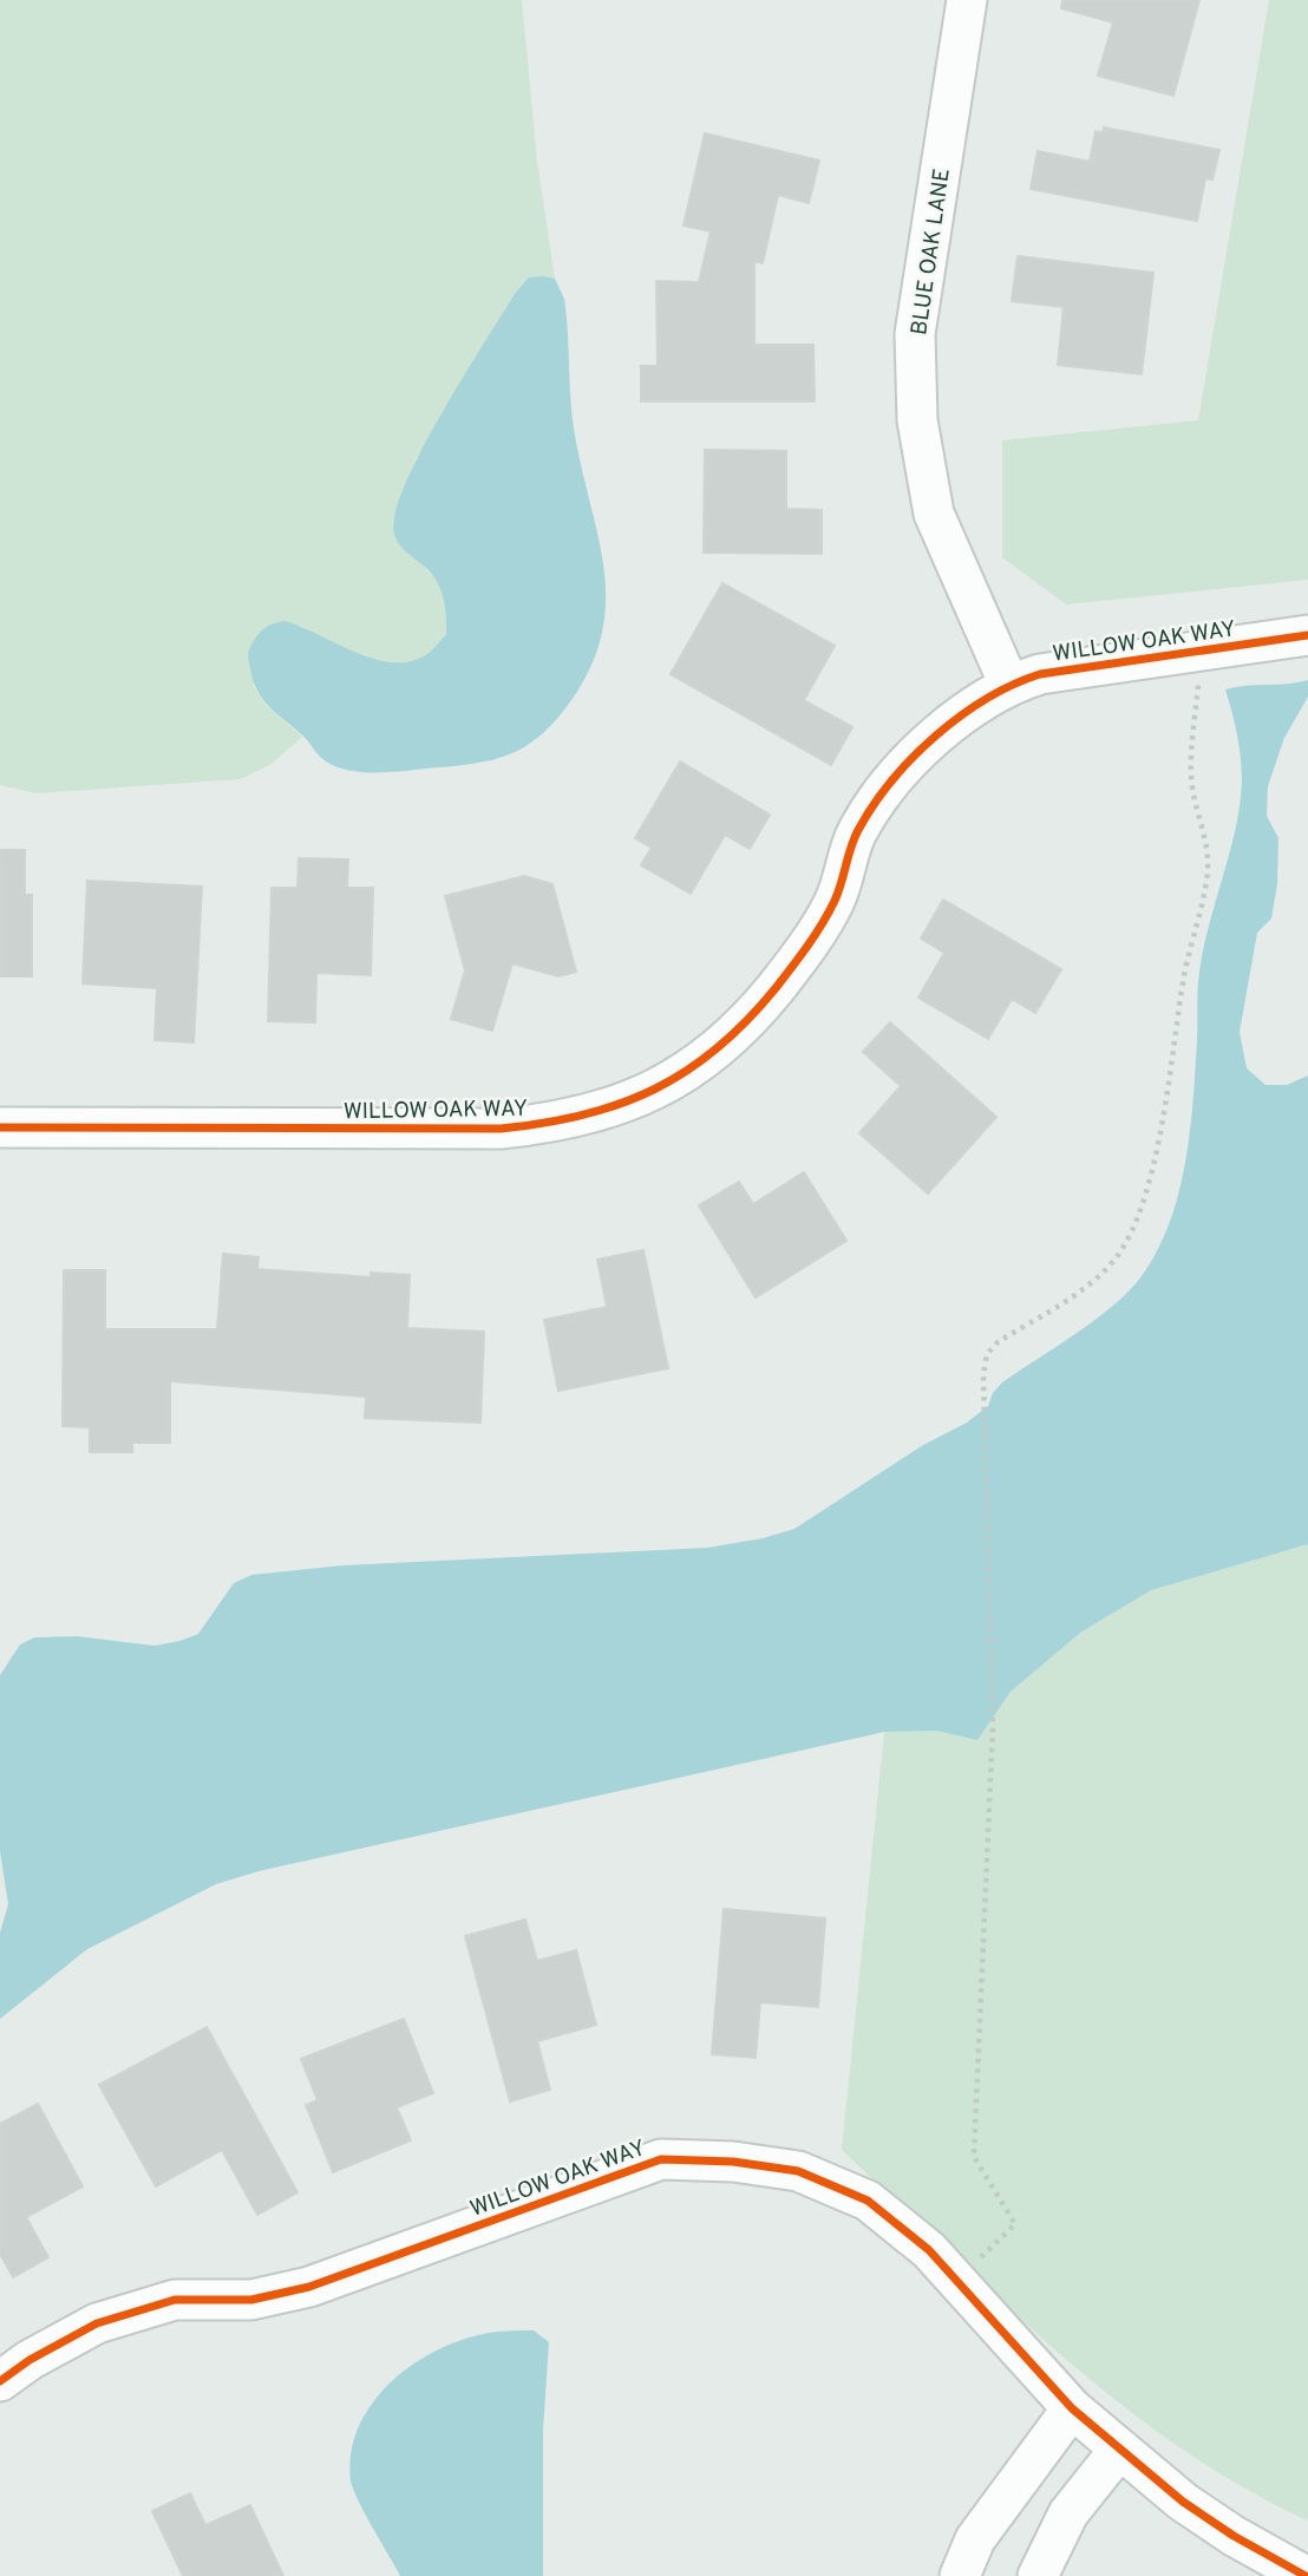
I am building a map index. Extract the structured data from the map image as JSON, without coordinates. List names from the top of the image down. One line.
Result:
{"streets":{"street":["BLUE OAK LANE","WILLOW OAK WAY"]},"crossings":[["BLUE OAK LANE","WILLOW OAK WAY"]]}
